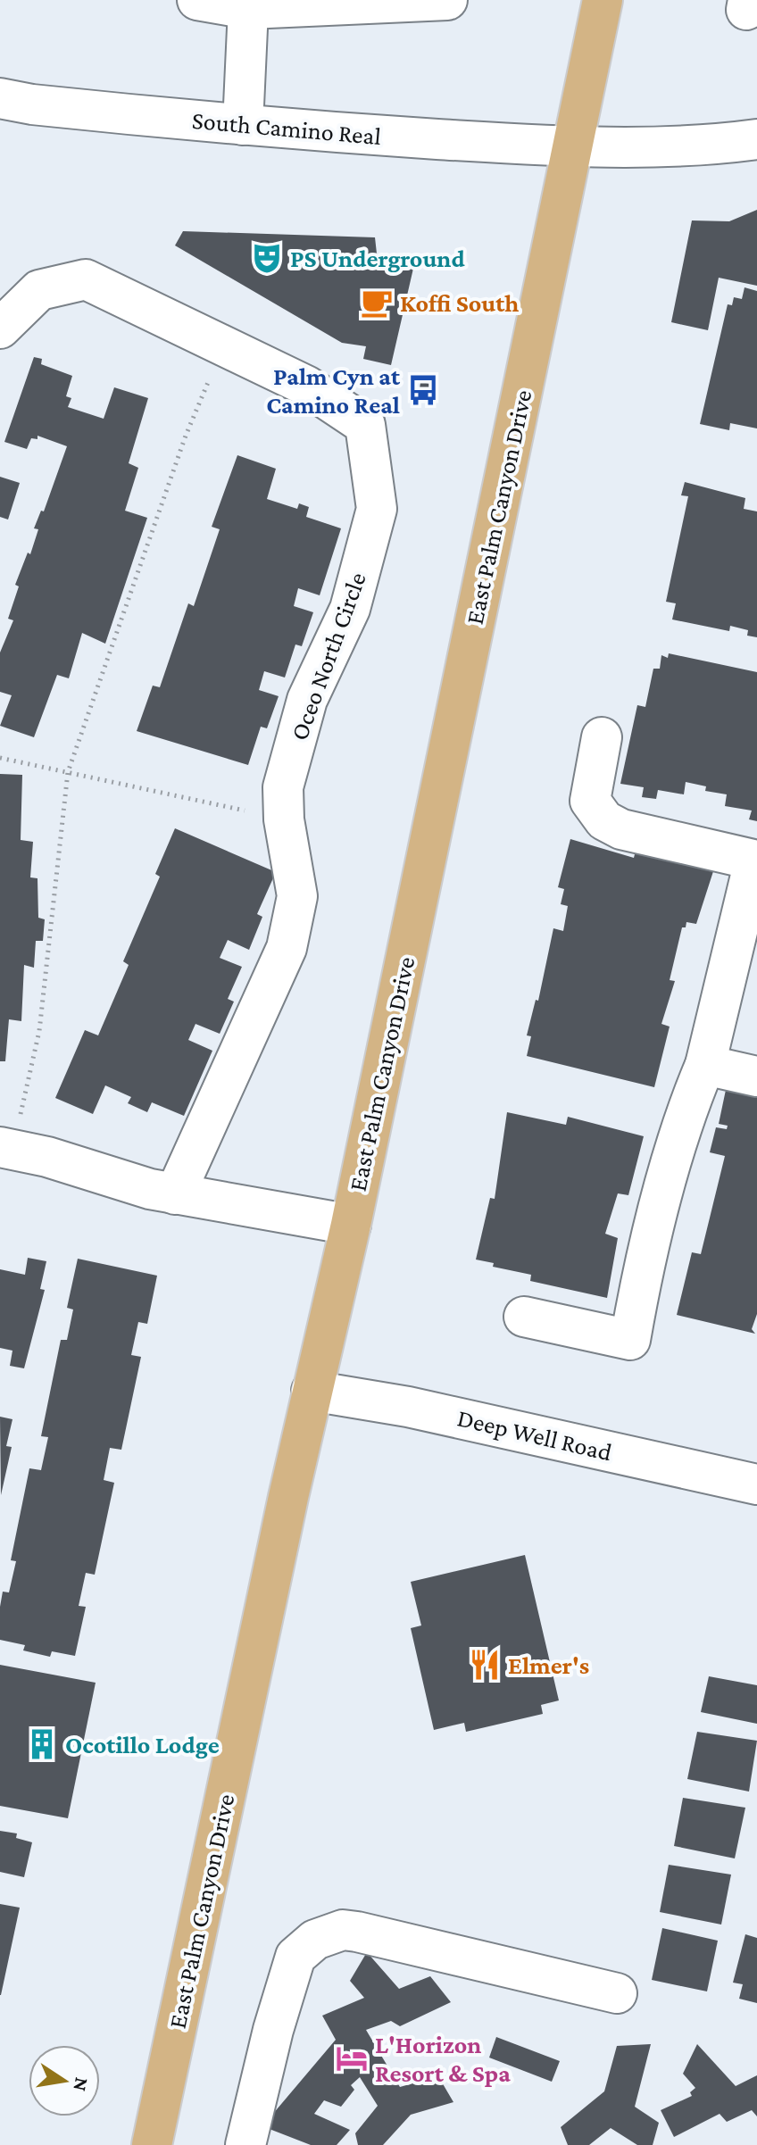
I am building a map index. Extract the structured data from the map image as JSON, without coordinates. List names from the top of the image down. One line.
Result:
{"streets":{"main road":["East Palm Canyon Drive"],"street":["South Camino Real","Oceo North Circle","Deep Well Road"]},"crossings":[["South Camino Real","East Palm Canyon Drive"],["East Palm Canyon Drive","Deep Well Road"]],"places":{"theatre":["PS Underground"],"cafe":["Koffi South"],"bus stop":["Palm Cyn at Camino Real"],"restaurant":["Elmer's"],"building":["Ocotillo Lodge"],"hotel":["L'Horizon Resort & Spa"]},"north":"right"}
